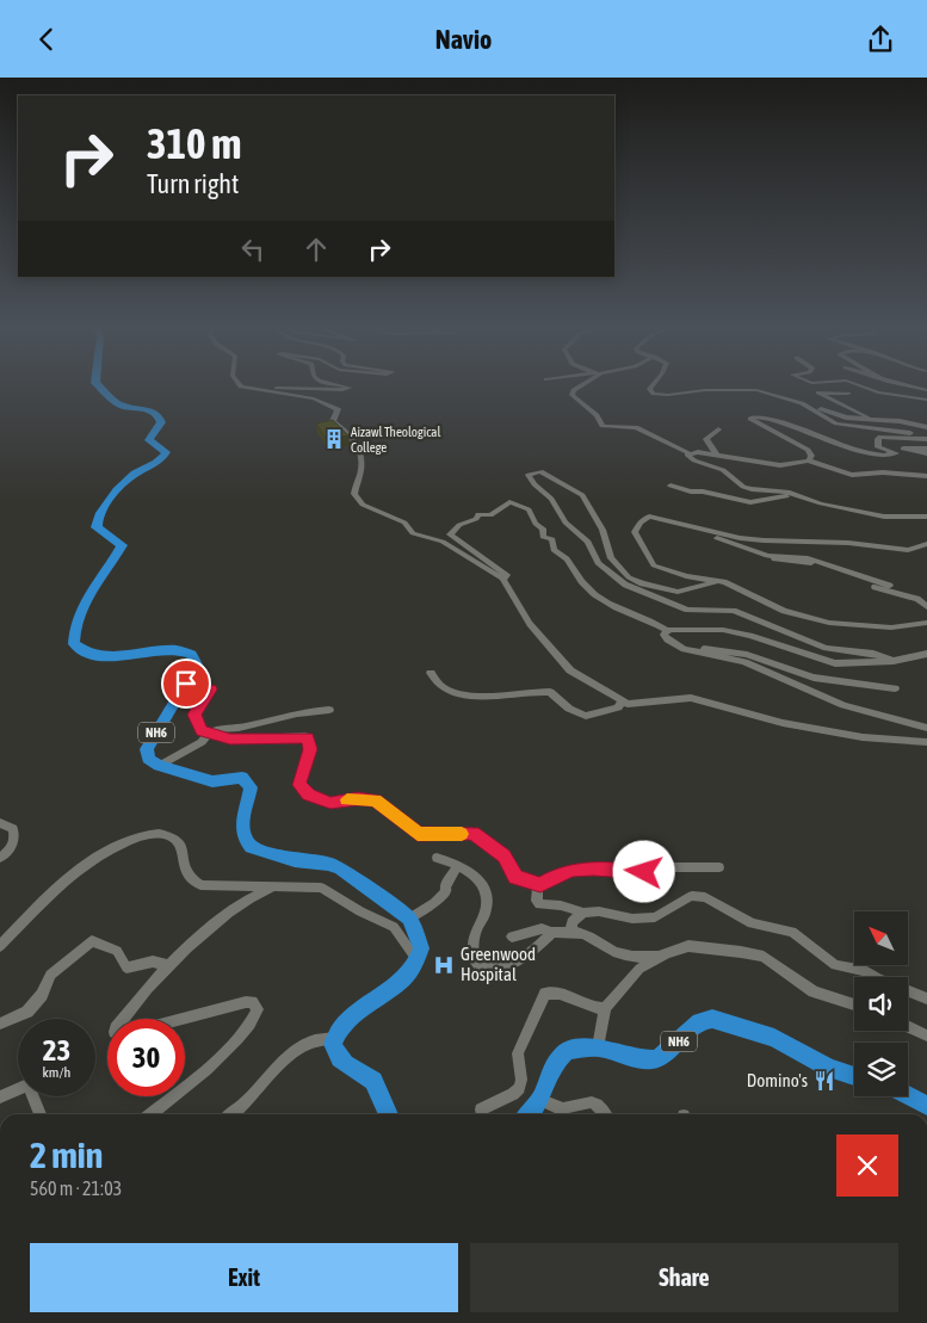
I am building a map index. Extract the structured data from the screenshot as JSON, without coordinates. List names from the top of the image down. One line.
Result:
{"streets":{"highway":["NH6"]},"places":{"building":["Aizawl Theological College"],"hospital":["Greenwood Hospital"],"restaurant":["Domino's"]},"north":"top left","page":{"header":"Navio","turn":["310 m","Turn right"],"speed":"23 km/h","limit":"30","heading":["2 min","560 m · 21:03"],"buttons":["Exit","Share"]}}
